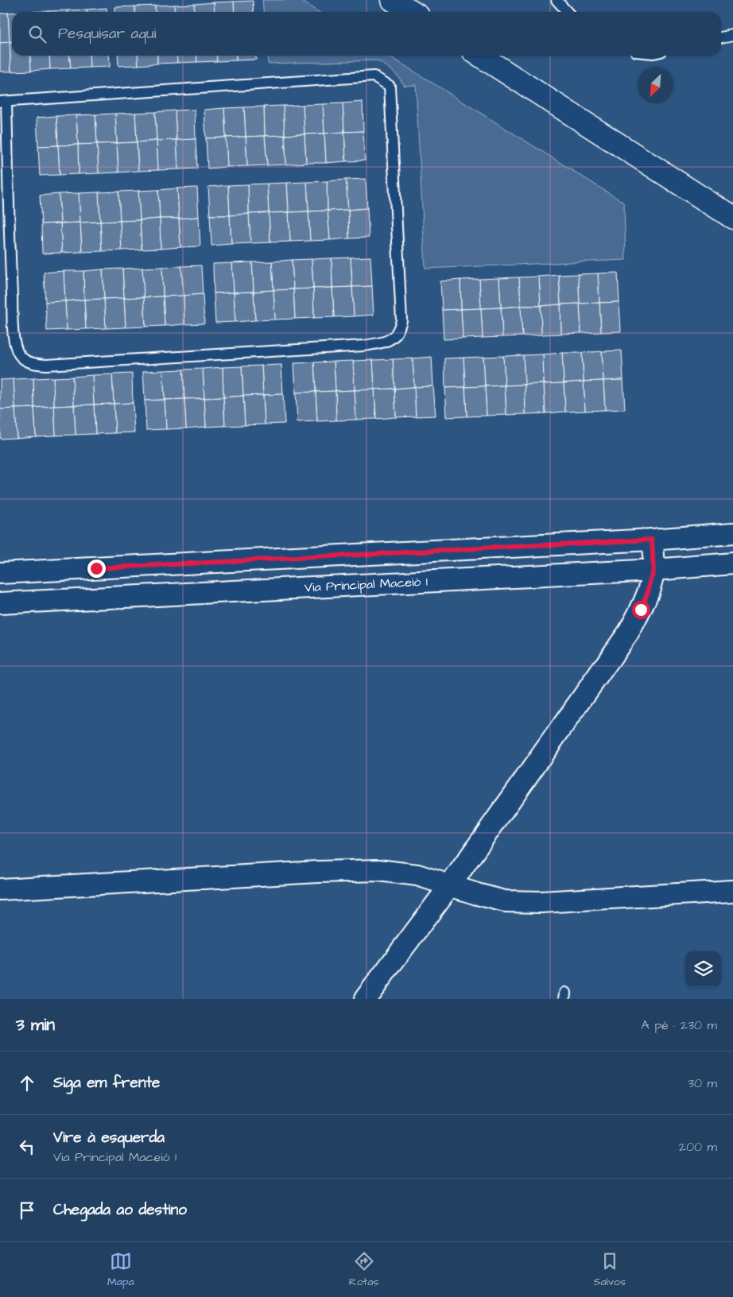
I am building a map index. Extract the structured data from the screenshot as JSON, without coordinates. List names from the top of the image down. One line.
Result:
{"streets":{"street":["Via Principal Maceió 1"]},"north":"bottom left","page":{"search":"Pesquisar aqui","heading":["3 min","A pé · 230 m"],"list":[["Siga em frente","30 m"],["Vire à esquerda","Via Principal Maceió 1","200 m"],"Chegada ao destino"],"nav":["Mapa","Rotas","Salvos"]}}
